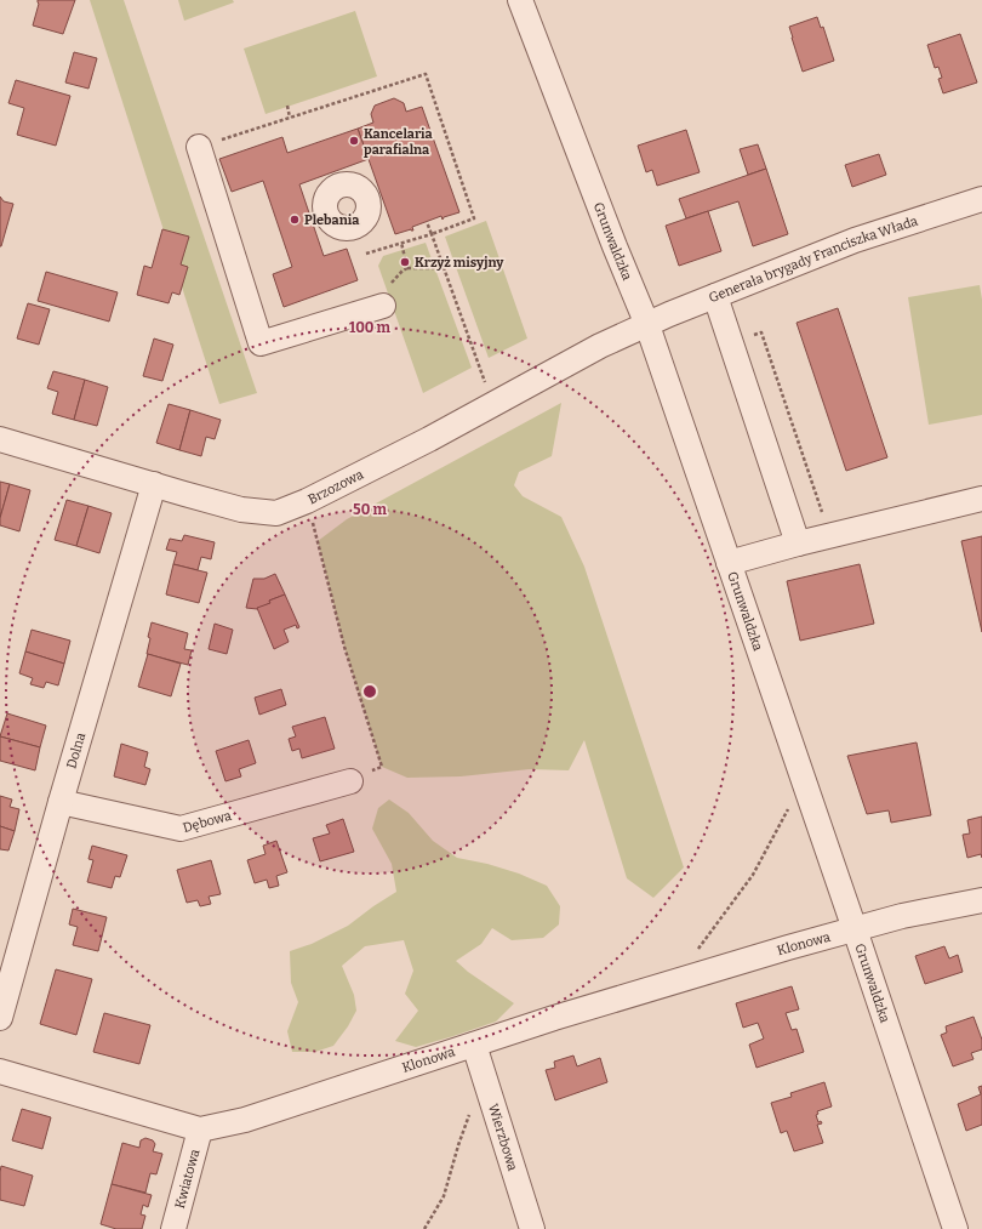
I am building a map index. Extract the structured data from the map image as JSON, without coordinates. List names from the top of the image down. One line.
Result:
{"streets":{"street":["Grunwaldzka","Generała brygady Franciszka Włada","Brzozowa","Dolna","Dębowa","Klonowa","Wierzbowa","Kwiatowa"]},"crossings":[["Grunwaldzka","Generała brygady Franciszka Włada"],["Grunwaldzka","Brzozowa"],["Grunwaldzka","Klonowa"],["Generała brygady Franciszka Włada","Brzozowa"],["Brzozowa","Dolna"],["Dolna","Dębowa"],["Klonowa","Wierzbowa"],["Klonowa","Kwiatowa"]],"places":["Kancelaria parafialna","Plebania","Krzyż misyjny"],"rings":["100 m","50 m"]}
